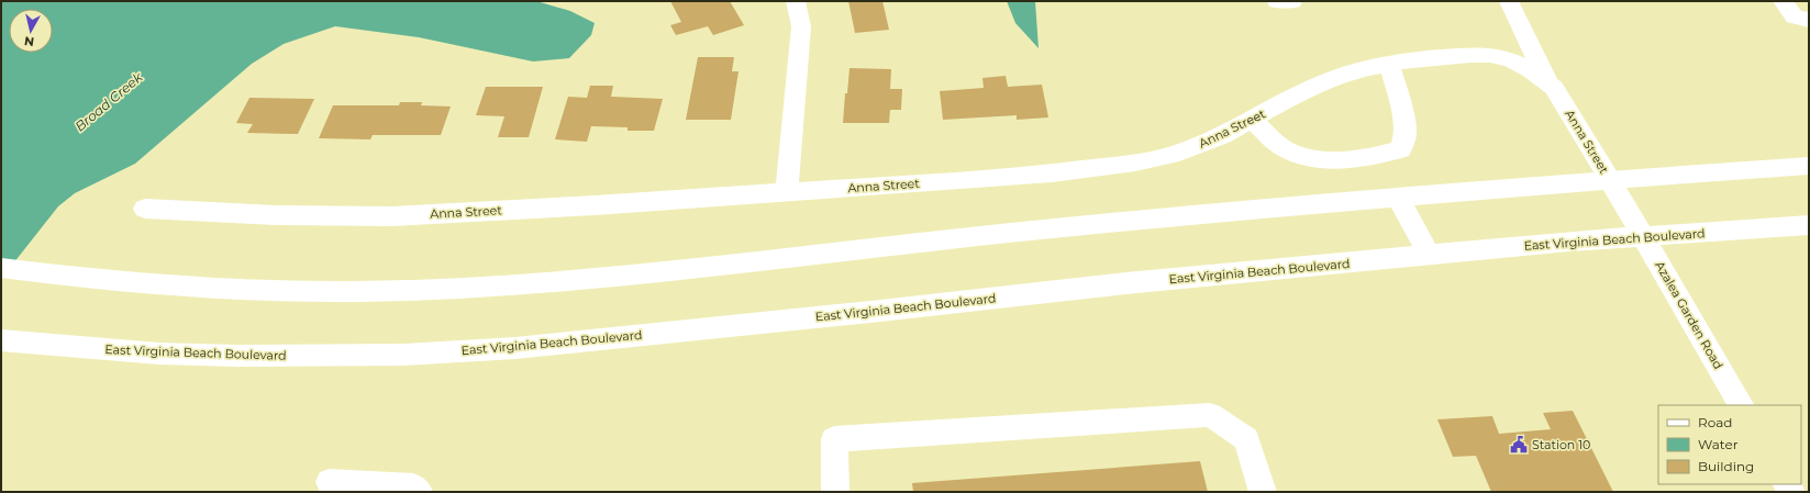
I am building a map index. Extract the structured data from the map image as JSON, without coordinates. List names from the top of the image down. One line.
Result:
{"streets":{"main road":["Anna Street","East Virginia Beach Boulevard","Azalea Garden Road"]},"crossings":[["Anna Street","Azalea Garden Road"],["East Virginia Beach Boulevard","Azalea Garden Road"]],"water":["Broad Creek"],"places":{"public building":["Station 10"]},"legend":["Road","Water","Building"],"north":"bottom"}
